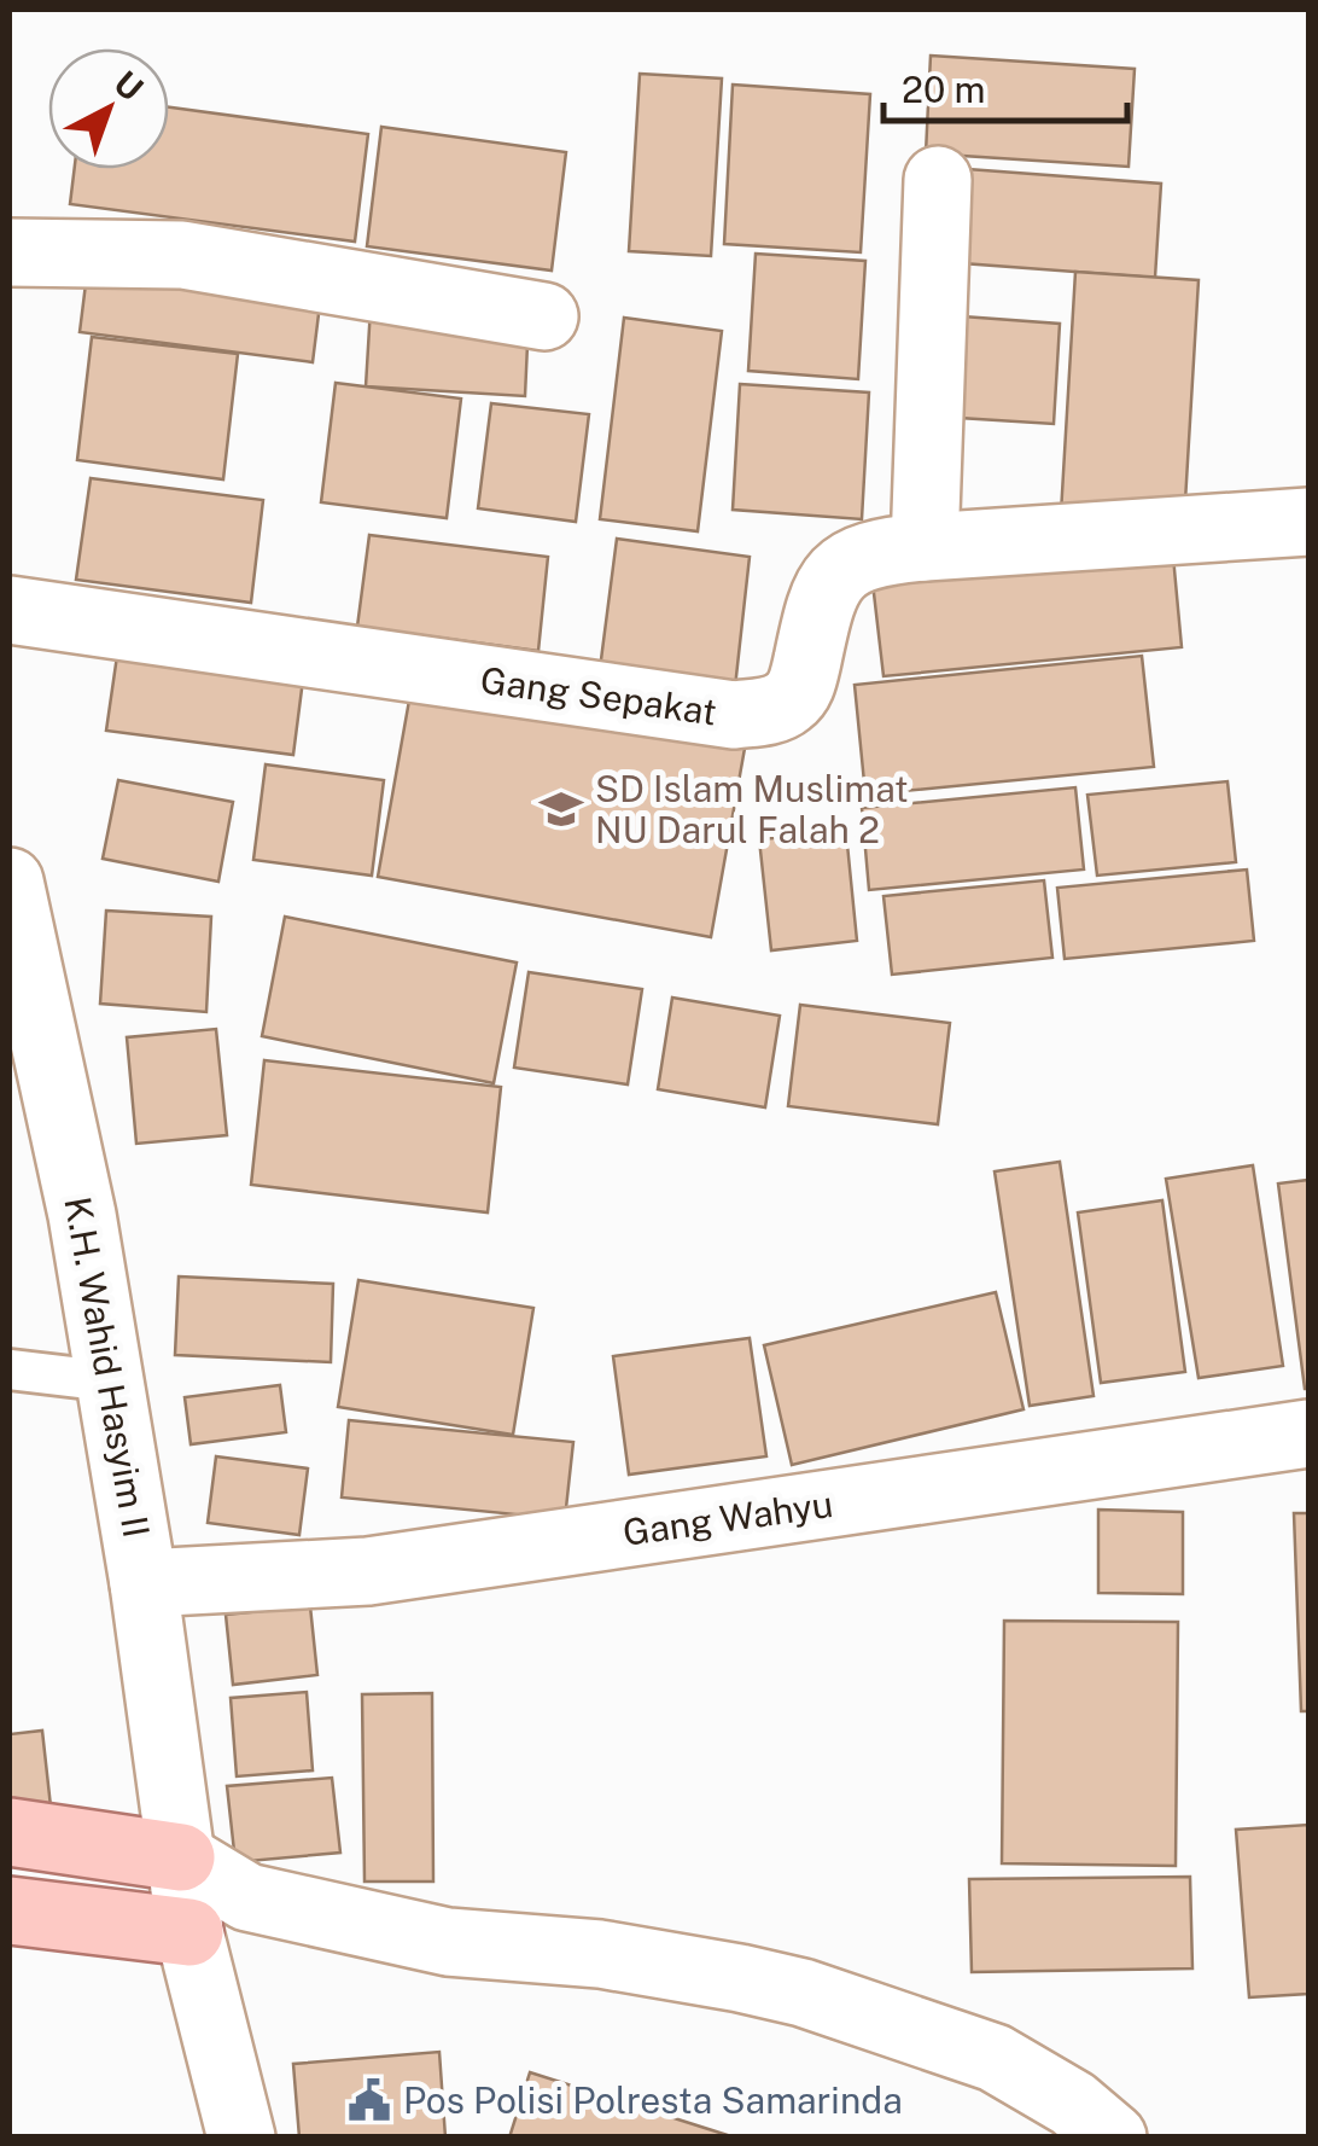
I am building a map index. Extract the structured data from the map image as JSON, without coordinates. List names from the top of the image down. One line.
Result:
{"streets":{"street":["Gang Sepakat","K.H. Wahid Hasyim II","Gang Wahyu"]},"crossings":[["K.H. Wahid Hasyim II","Gang Wahyu"]],"places":{"school or university":["SD Islam Muslimat NU Darul Falah 2"],"public building":["Pos Polisi Polresta Samarinda"]},"scale_bar":"20 m","north":"top right"}
